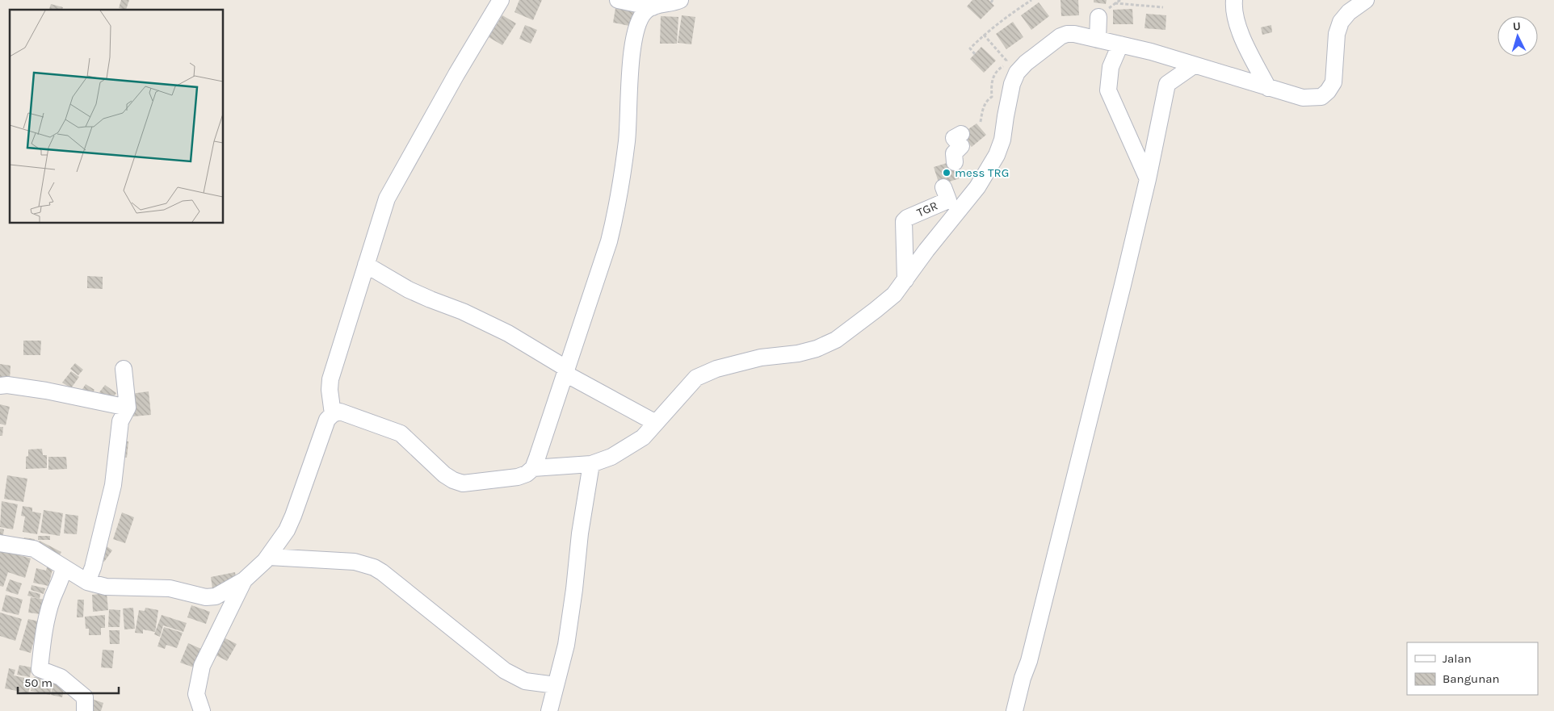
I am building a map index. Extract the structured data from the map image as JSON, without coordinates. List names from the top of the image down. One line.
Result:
{"streets":{"street":["TGR"]},"places":["mess TRG"],"legend":["Jalan","Bangunan"],"scale_bar":"50 m","north":"top"}
